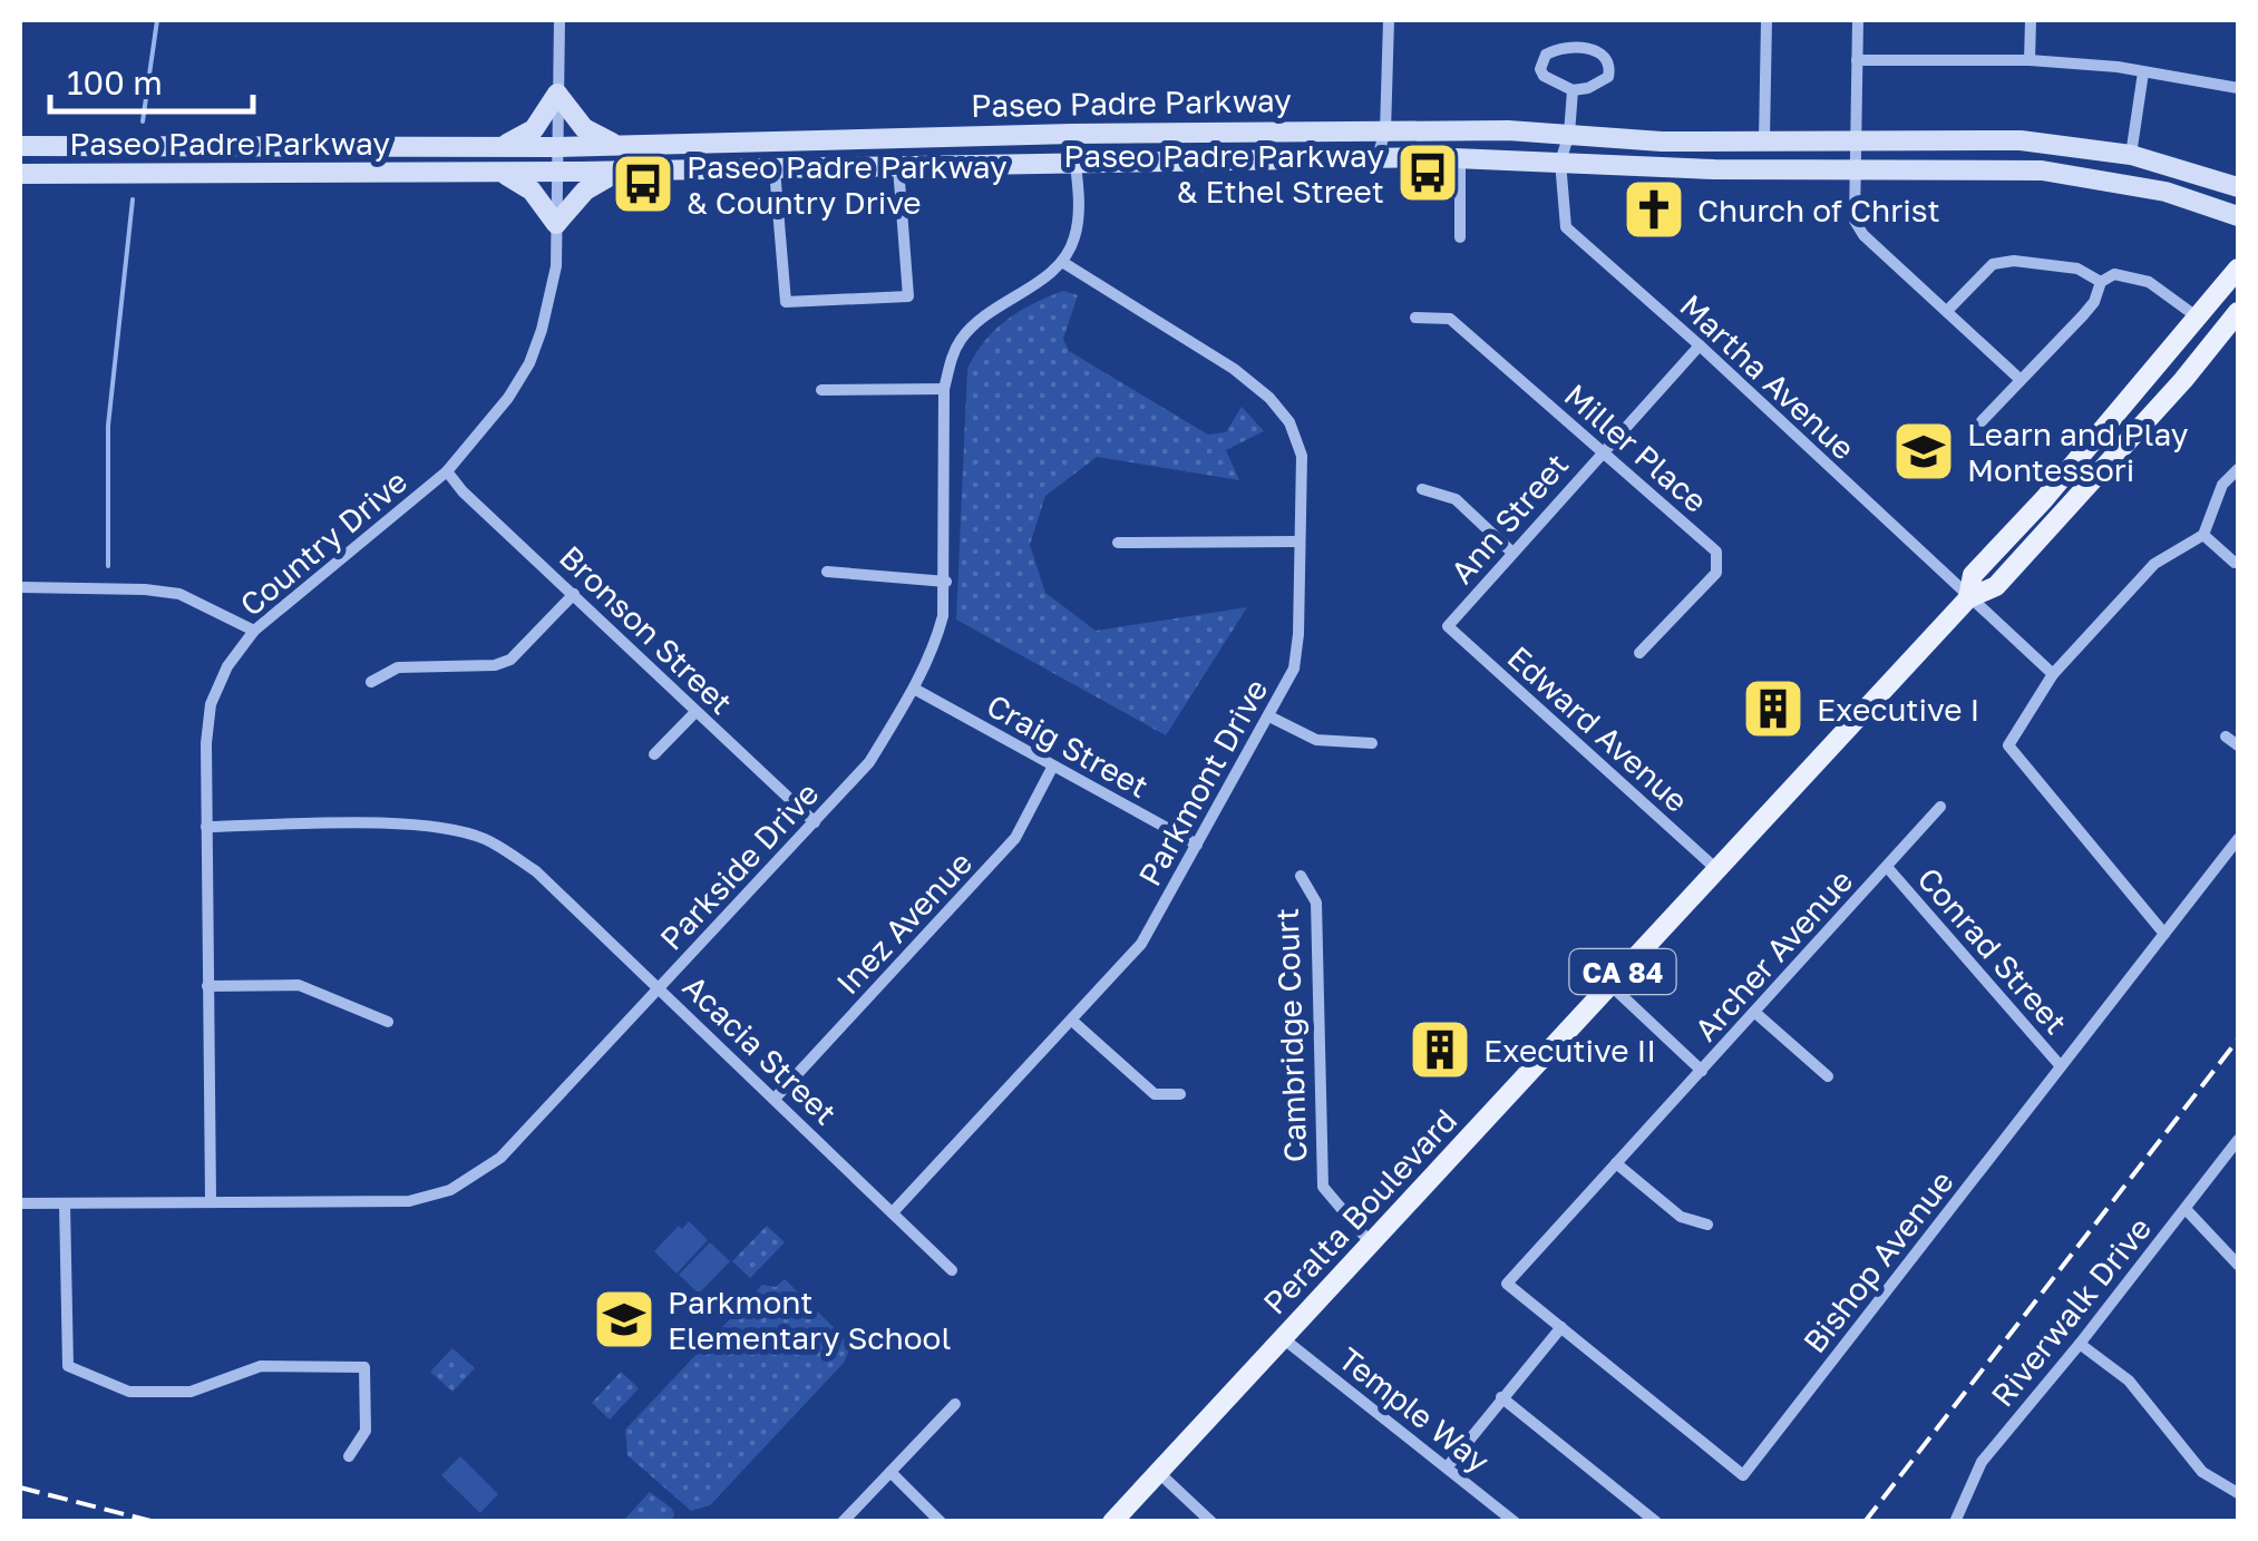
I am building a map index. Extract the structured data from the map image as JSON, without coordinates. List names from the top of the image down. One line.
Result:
{"streets":{"main road":["Paseo Padre Parkway","CA 84","Peralta Boulevard"],"street":["Martha Avenue","Miller Place","Ann Street","Country Drive","Bronson Street","Edward Avenue","Craig Street","Parkmont Drive","Parkside Drive","Inez Avenue","Conrad Street","Archer Avenue","Cambridge Court","Acacia Street","Bishop Avenue","Riverwalk Drive","Temple Way"]},"crossings":[["Paseo Padre Parkway","Martha Avenue"],["Paseo Padre Parkway","Country Drive"],["Martha Avenue","Ann Street"],["Martha Avenue","Peralta Boulevard"],["Miller Place","Ann Street"],["Ann Street","Edward Avenue"],["Country Drive","Bronson Street"],["Country Drive","Parkside Drive"],["Country Drive","Acacia Street"],["Bronson Street","Parkside Drive"],["Edward Avenue","Peralta Boulevard"],["Craig Street","Parkmont Drive"],["Craig Street","Parkside Drive"],["Craig Street","Inez Avenue"],["Parkmont Drive","Parkside Drive"],["Parkmont Drive","Acacia Street"],["Parkside Drive","Acacia Street"],["Inez Avenue","Acacia Street"],["Conrad Street","Archer Avenue"],["Conrad Street","Bishop Avenue"],["Archer Avenue","Bishop Avenue"],["Cambridge Court","Peralta Boulevard"],["Peralta Boulevard","Temple Way"]],"places":{"bus stop":["Paseo Padre Parkway & Ethel Street","Paseo Padre Parkway & Country Drive"],"church":["Church of Christ"],"school or university":["Learn and Play Montessori","Parkmont Elementary School"],"building":["Executive I","Executive II"]},"scale_bar":"100 m"}
